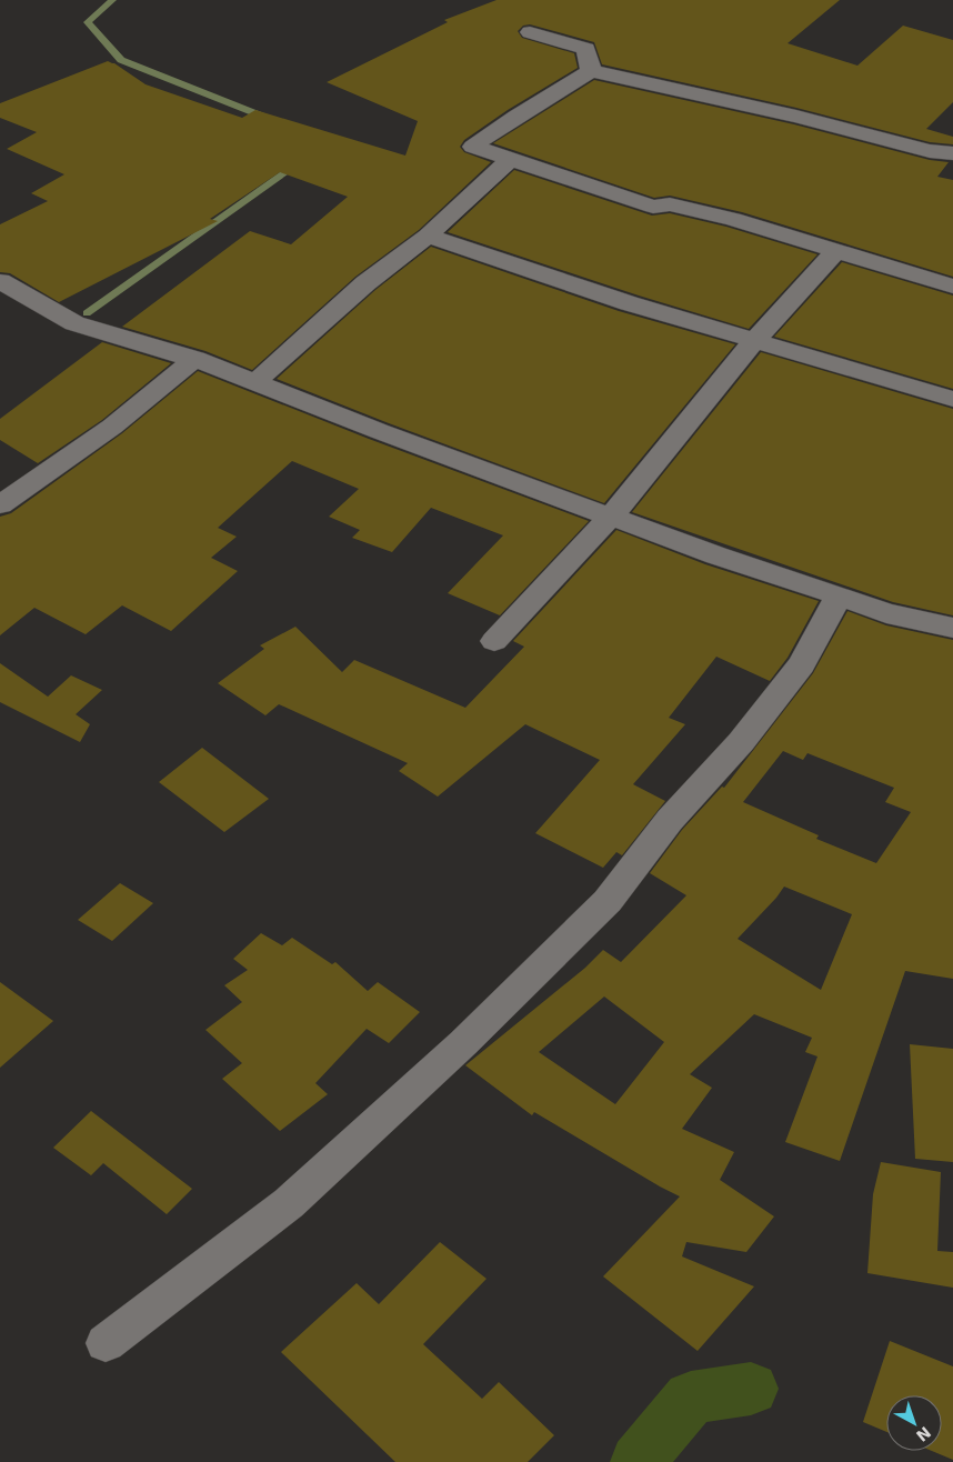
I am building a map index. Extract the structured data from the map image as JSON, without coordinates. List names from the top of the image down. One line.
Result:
{"north":"bottom right"}
